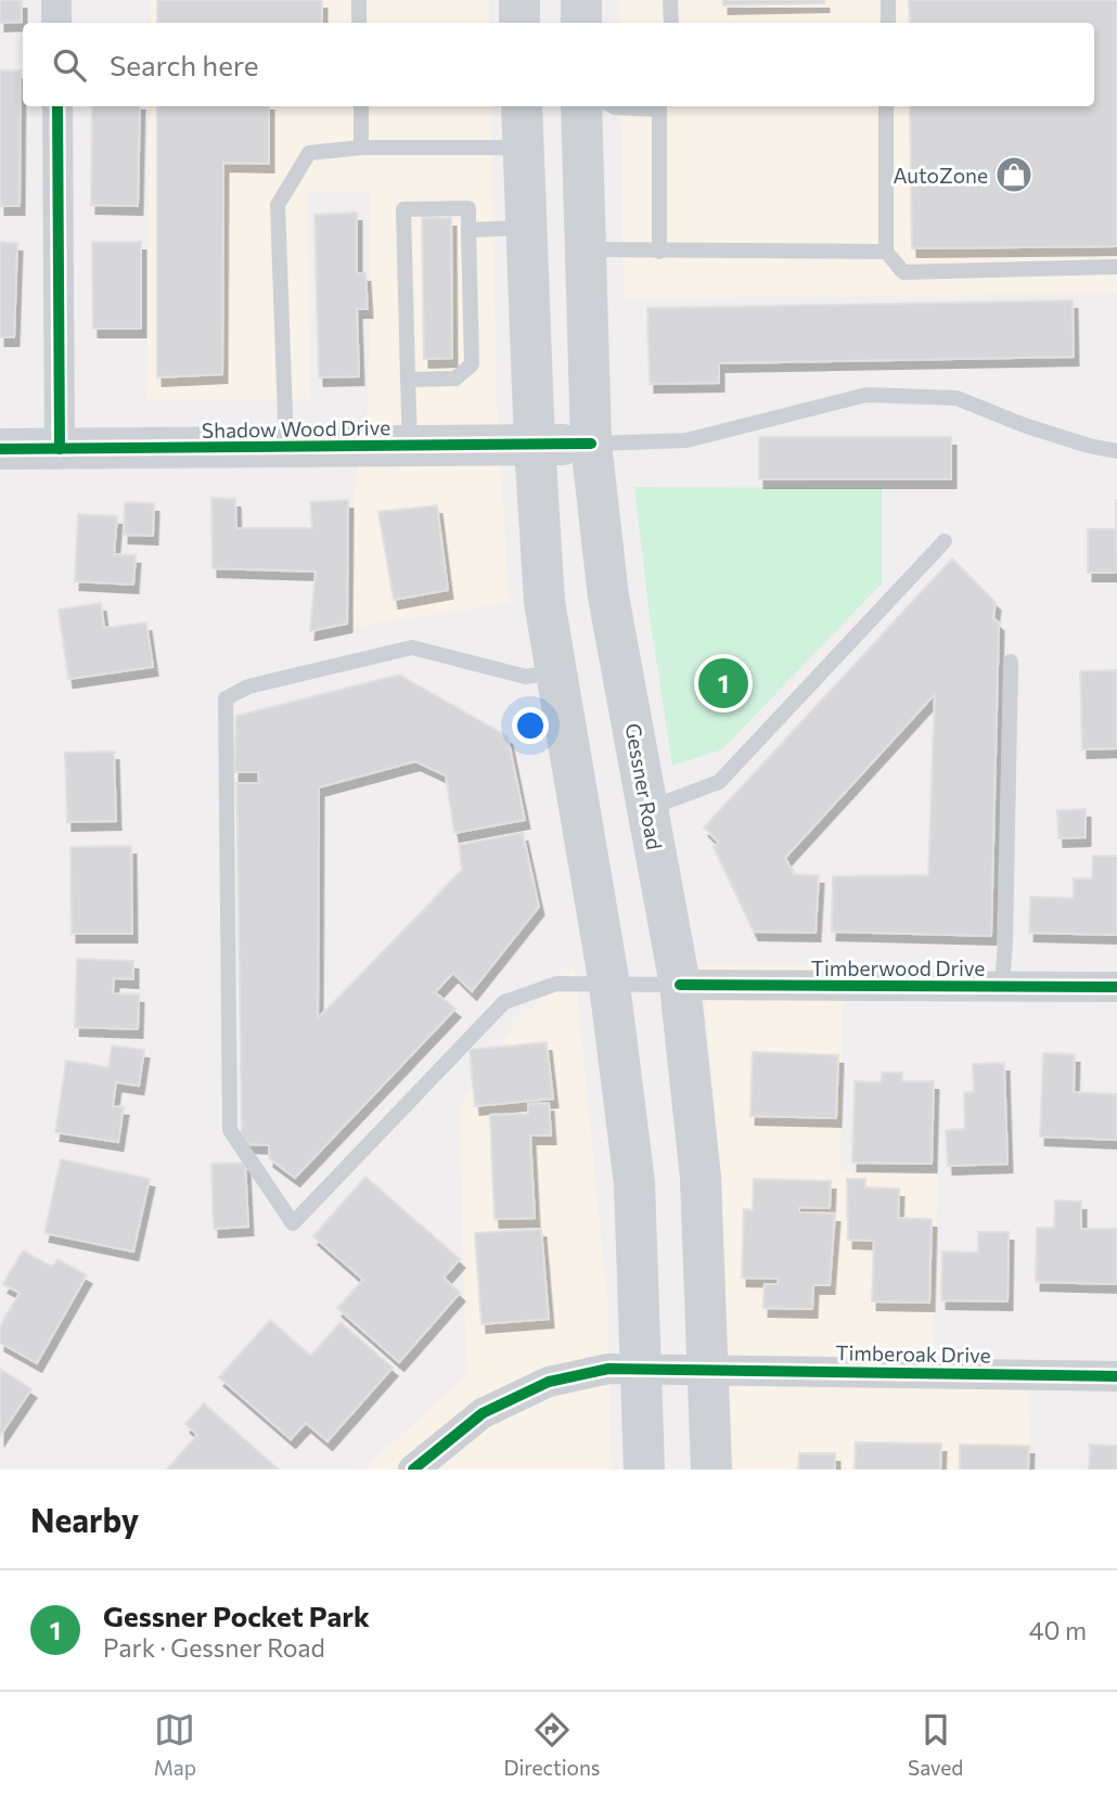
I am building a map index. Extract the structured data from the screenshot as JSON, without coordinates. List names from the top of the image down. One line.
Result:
{"streets":{"main road":["Shadow Wood Drive","Gessner Road"],"street":["Timberwood Drive","Timberoak Drive"]},"crossings":[["Shadow Wood Drive","Gessner Road"],["Gessner Road","Timberwood Drive"],["Gessner Road","Timberoak Drive"]],"places":{"shop":["AutoZone"]},"page":{"search":"Search here","pins":"1","heading":"Nearby","list":[{"mark":"1","name":"Gessner Pocket Park","note":"Park · Gessner Road","value":"40 m"}],"nav":["Map","Directions","Saved"]}}
